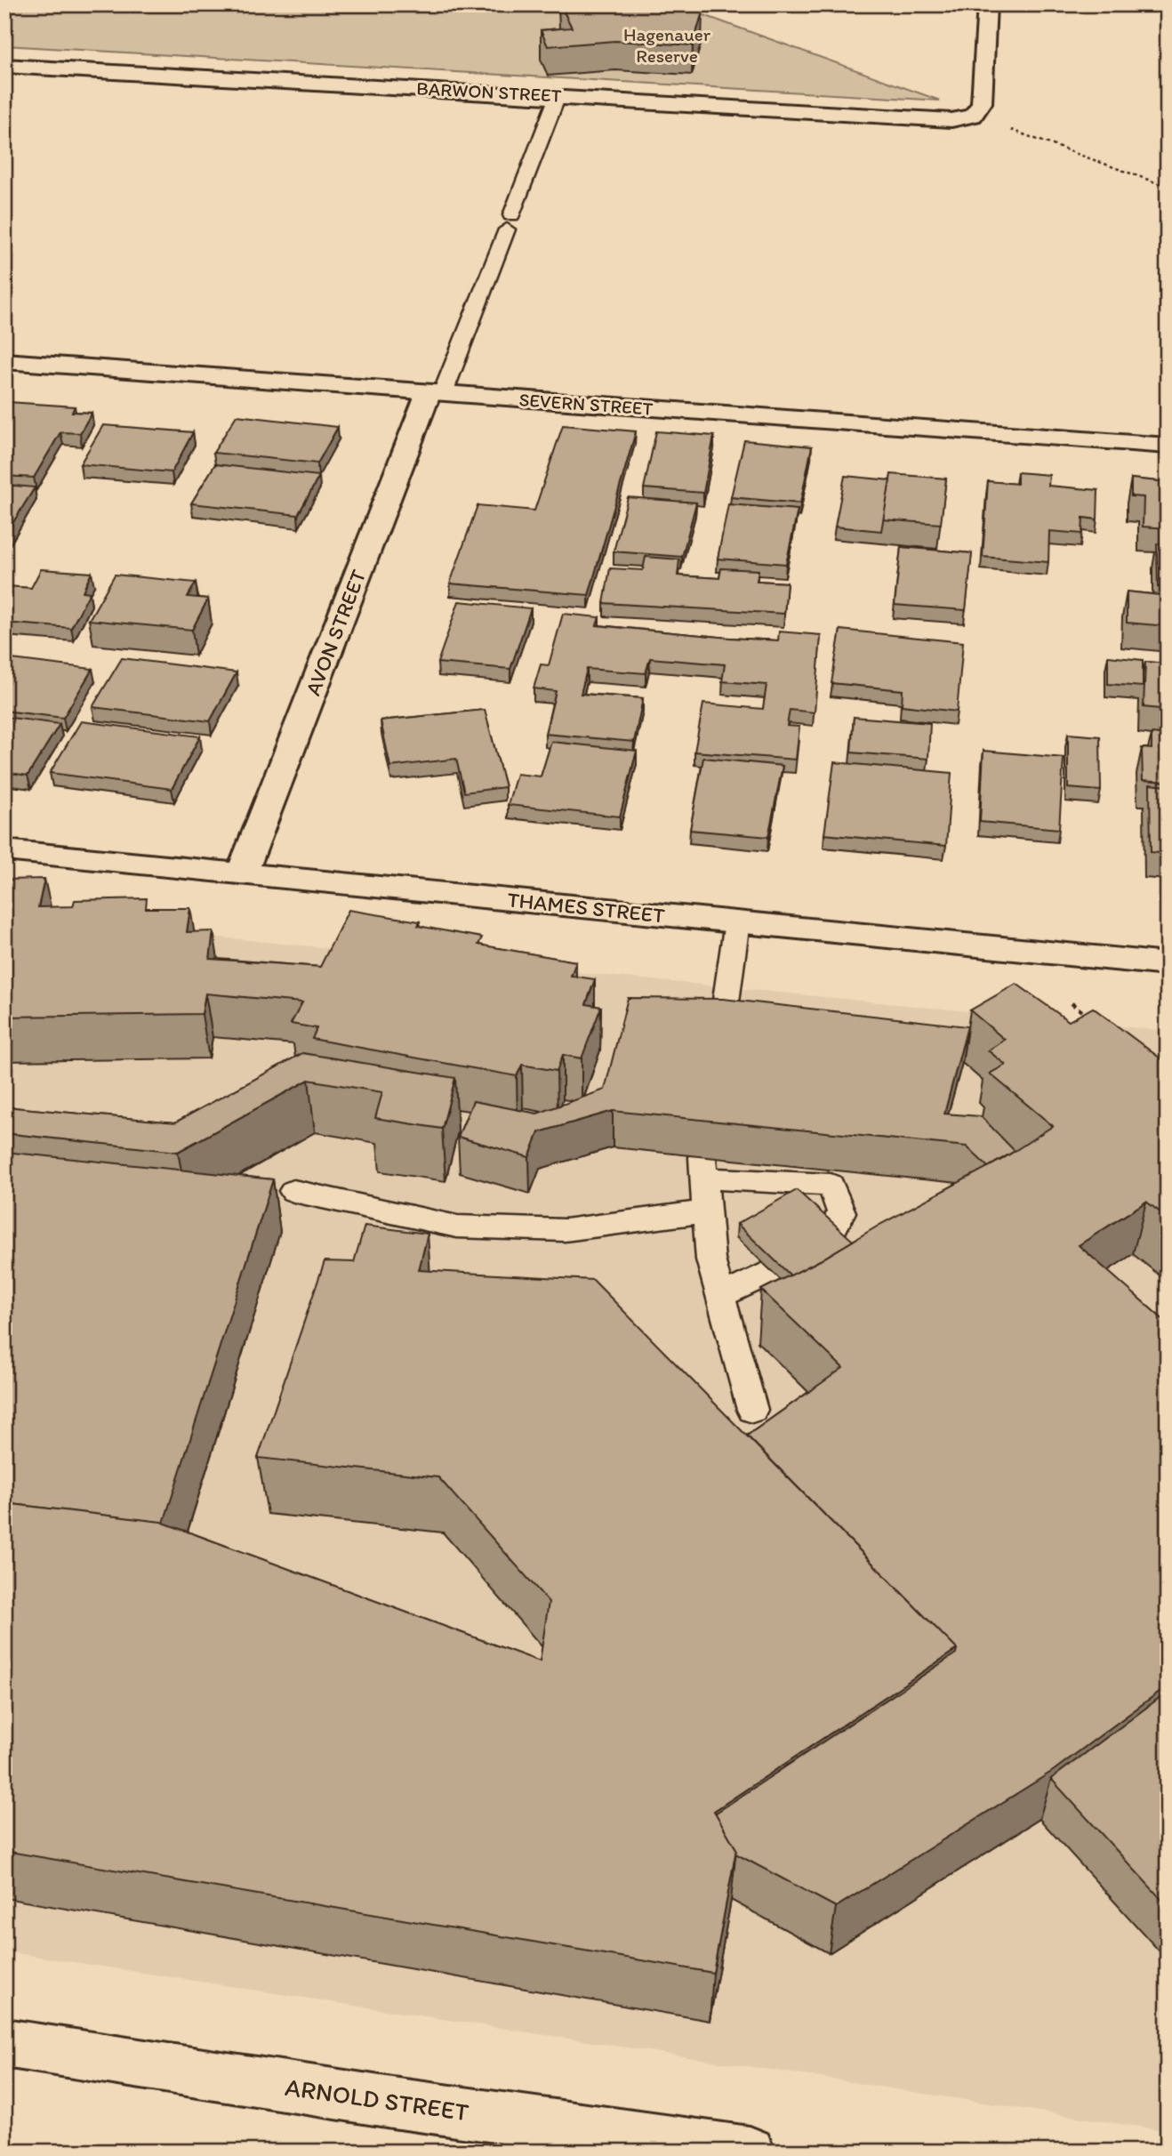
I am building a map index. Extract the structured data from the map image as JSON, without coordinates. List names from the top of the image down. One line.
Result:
{"streets":{"street":["BARWON STREET","SEVERN STREET","AVON STREET","THAMES STREET","ARNOLD STREET"]},"crossings":[["SEVERN STREET","AVON STREET"],["AVON STREET","THAMES STREET"]],"parks":["Hagenauer Reserve"]}
